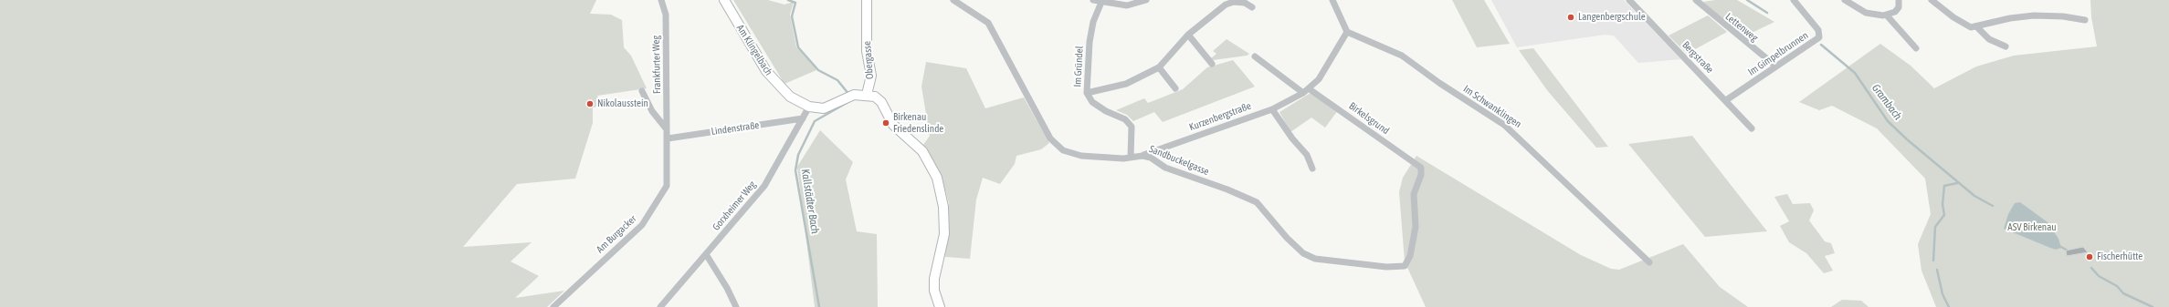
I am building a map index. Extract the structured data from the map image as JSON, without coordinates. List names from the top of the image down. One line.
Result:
{"streets":{"main road":["Am Klingelbach","Obergasse"],"street":["Lettenweg","Im Gimpelbrunnen","Bergstraße","Frankfurter Weg","Im Gründel","Im Schwanklingen","Kurzenbergstraße","Birkelsgrund","Lindenstraße","Sandbuckelgasse","Gorxheimer Weg","Am Burgacker"]},"crossings":[["Lettenweg","Im Gimpelbrunnen"],["Am Klingelbach","Gorxheimer Weg"],["Im Gimpelbrunnen","Bergstraße"],["Frankfurter Weg","Lindenstraße"],["Frankfurter Weg","Am Burgacker"],["Im Gründel","Sandbuckelgasse"],["Im Schwanklingen","Kurzenbergstraße"],["Kurzenbergstraße","Birkelsgrund"],["Kurzenbergstraße","Sandbuckelgasse"],["Birkelsgrund","Sandbuckelgasse"],["Lindenstraße","Gorxheimer Weg"],["Lindenstraße","Am Burgacker"]],"water":["Grambach","Kallstädter Bach"],"parks":["ASV Birkenau"],"places":["Langenbergschule","Nikolausstein","Birkenau Friedenslinde","Fischerhütte"]}
